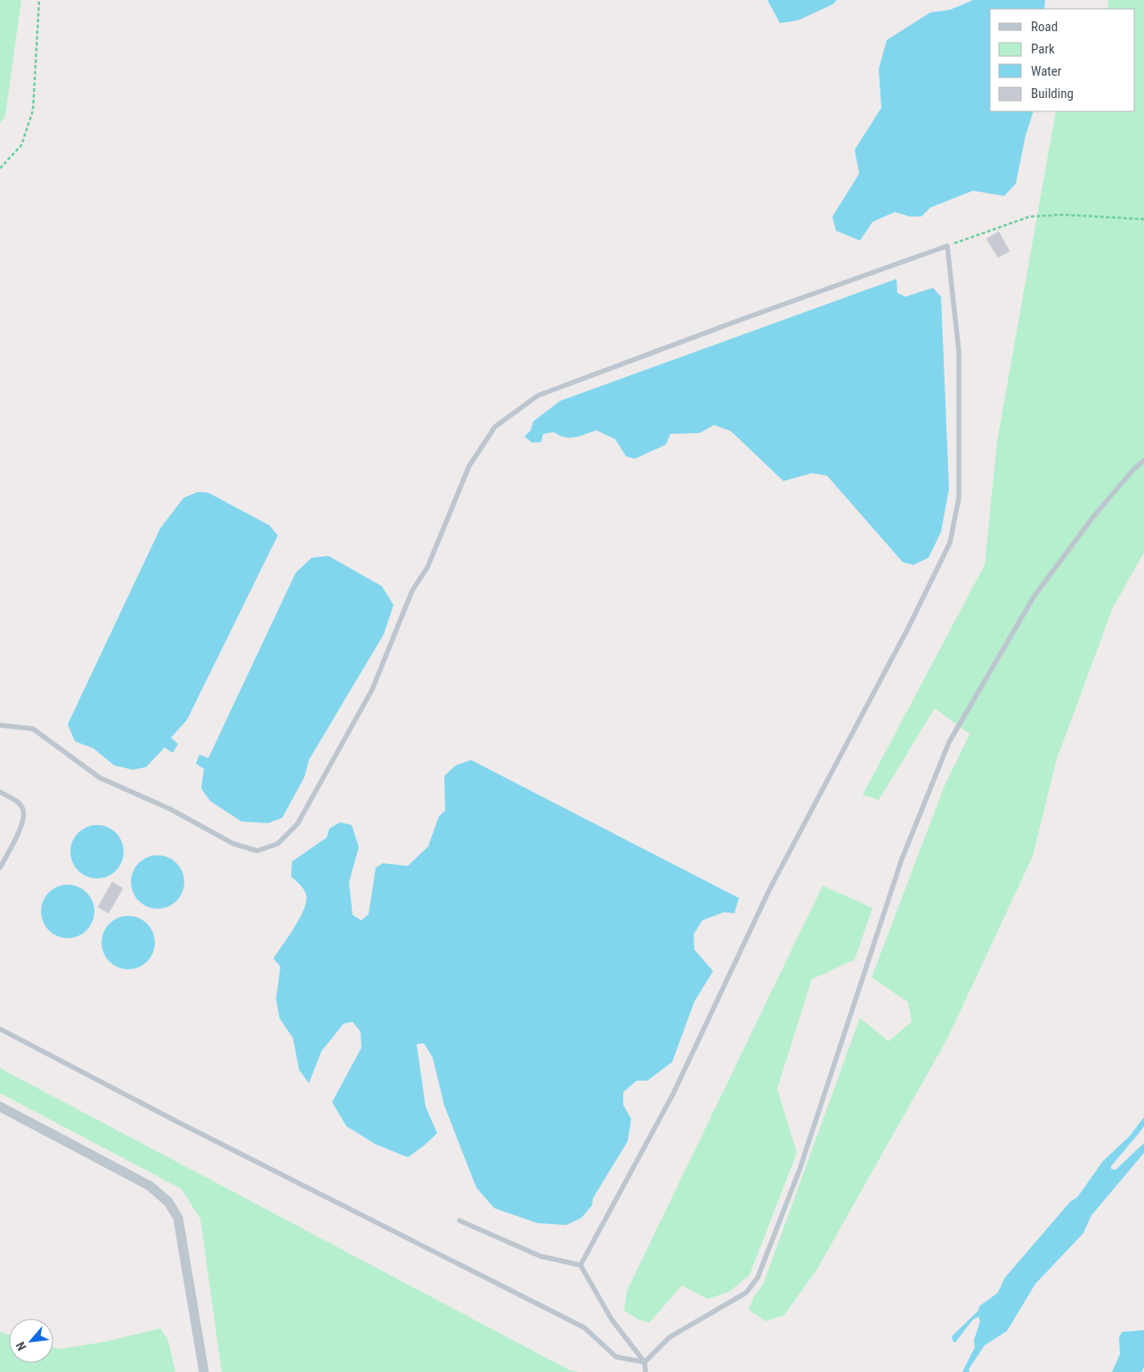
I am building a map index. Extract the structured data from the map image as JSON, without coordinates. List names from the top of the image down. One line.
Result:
{"legend":["Road","Park","Water","Building"],"north":"bottom left"}
